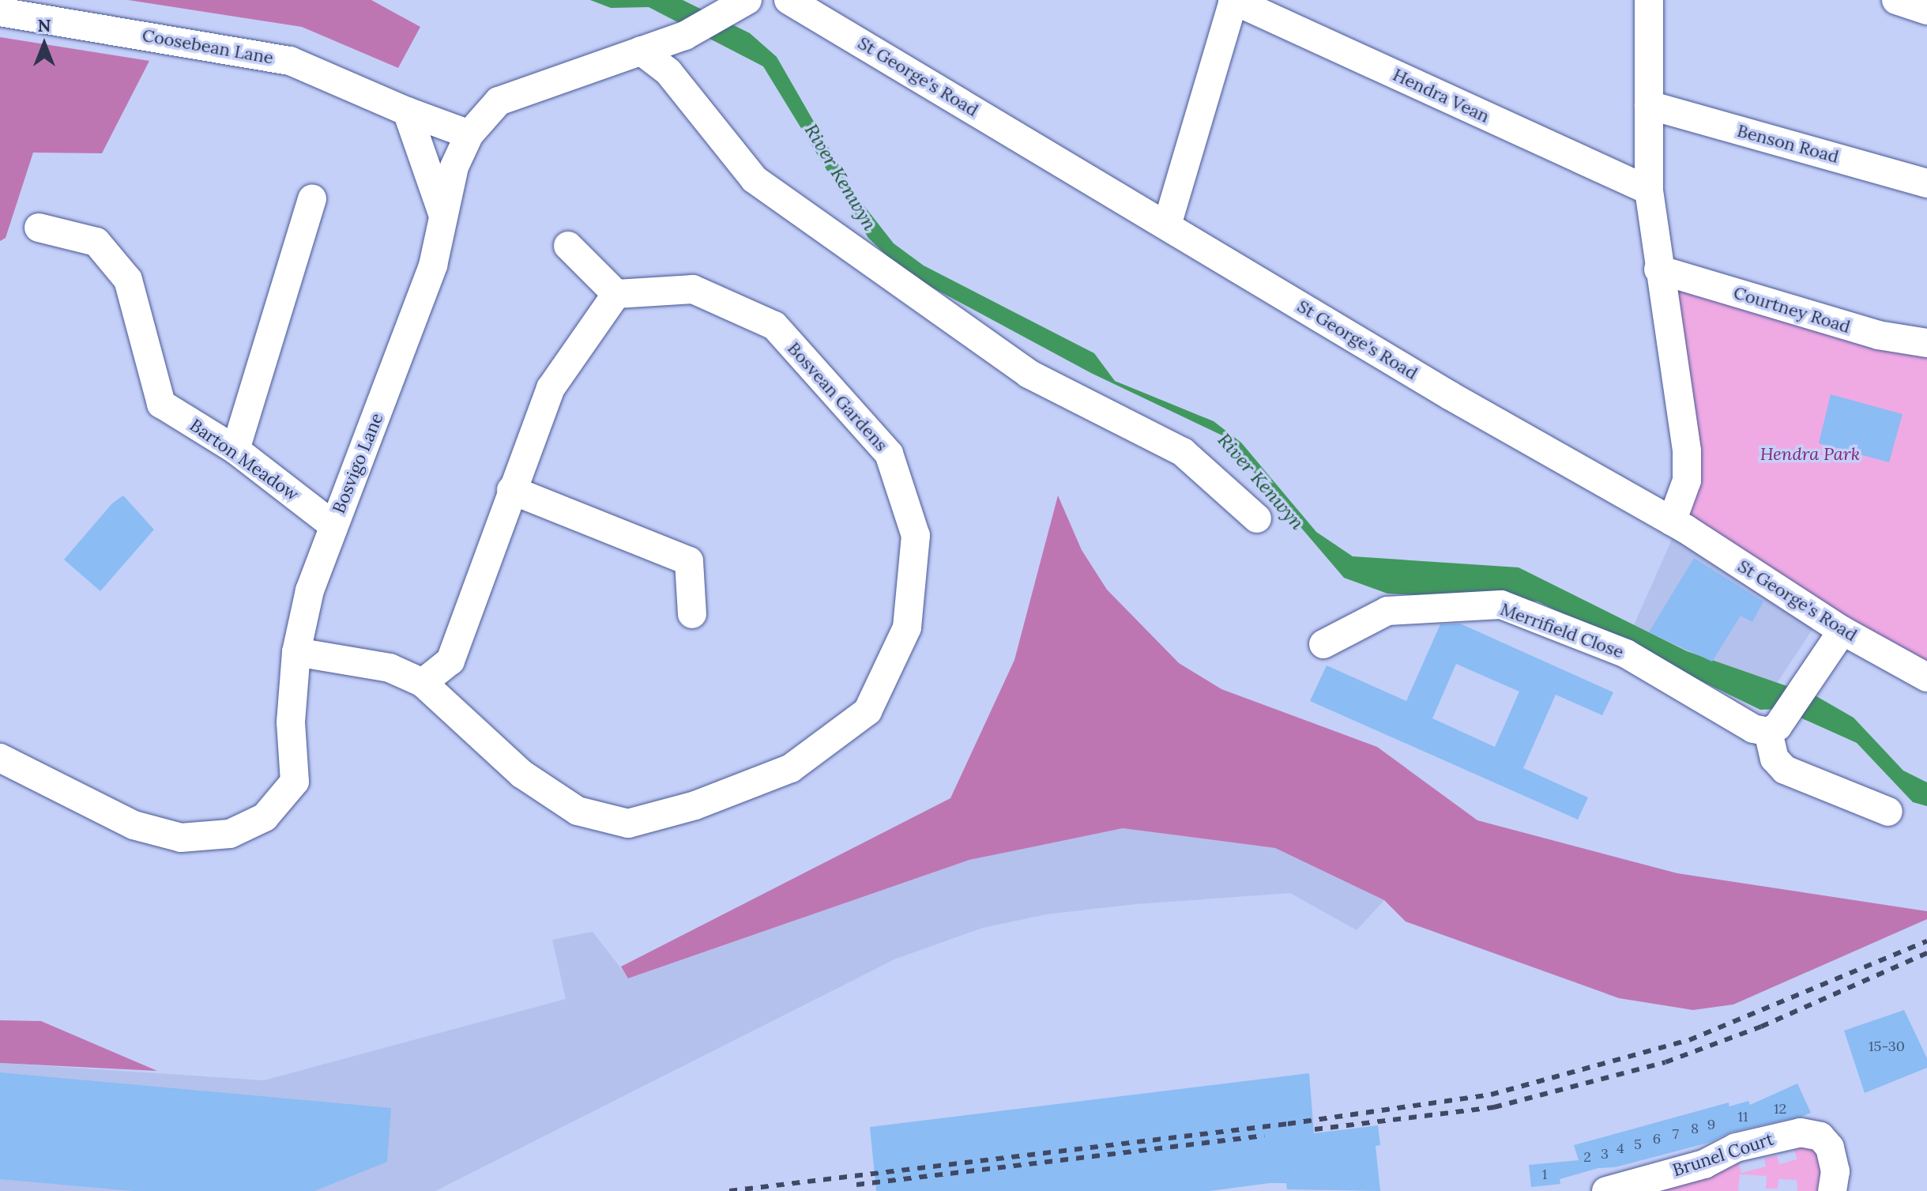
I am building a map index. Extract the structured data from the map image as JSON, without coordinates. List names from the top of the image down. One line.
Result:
{"streets":{"street":["Coosebean Lane","St George's Road","Hendra Vean","Benson Road","Courtney Road","Bosvean Gardens","Barton Meadow","Bosvigo Lane","Merrifield Close","Brunel Court"]},"crossings":[["Coosebean Lane","Bosvigo Lane"],["Bosvean Gardens","Bosvigo Lane"],["Barton Meadow","Bosvigo Lane"]],"water":["River Kenwyn"],"parks":["Hendra Park"],"house_numbers":["15-30","12","11","9","8","7","6","5","4","3","2","1"],"north":"top"}
